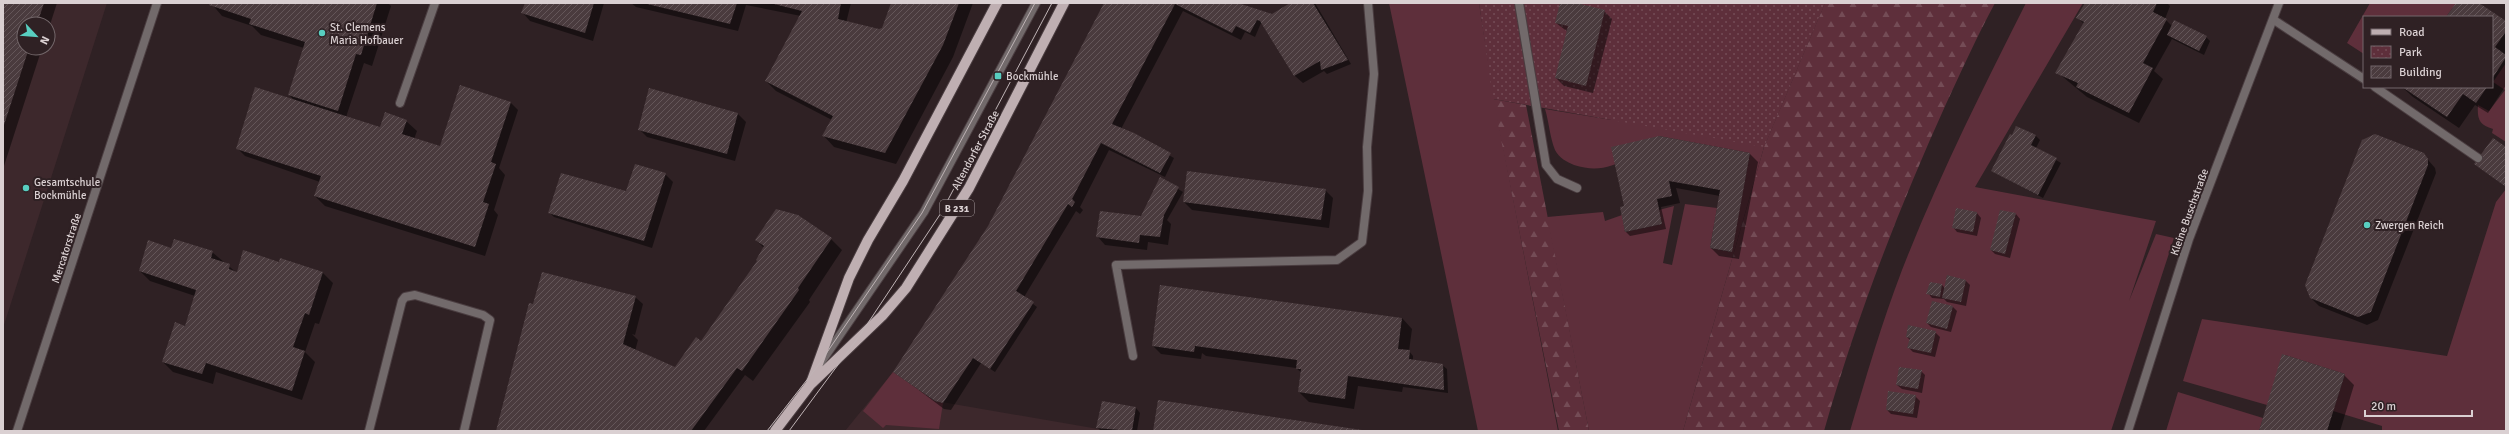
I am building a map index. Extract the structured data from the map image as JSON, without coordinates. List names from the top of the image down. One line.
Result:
{"streets":{"main road":["Altendorfer Straße","B 231"],"street":["Kleine Buschstraße","Mercatorstraße"]},"places":{"other":["St. Clemens Maria Hofbauer","Gesamtschule Bockmühle","Zwergen Reich"],"transit":["Bockmühle"]},"legend":["Road","Park","Building"],"scale_bar":"20 m","north":"bottom right"}
